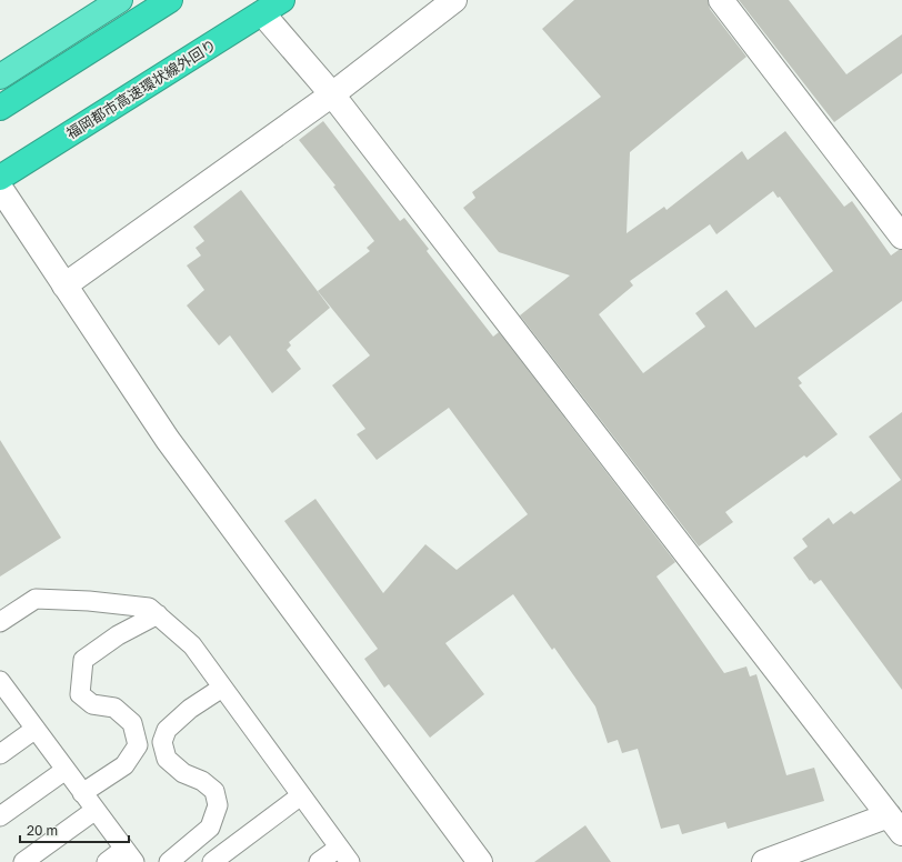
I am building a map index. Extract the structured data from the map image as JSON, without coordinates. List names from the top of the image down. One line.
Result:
{"streets":{"highway":["福岡都市高速環状線外回り"]},"scale_bar":"20 m"}
